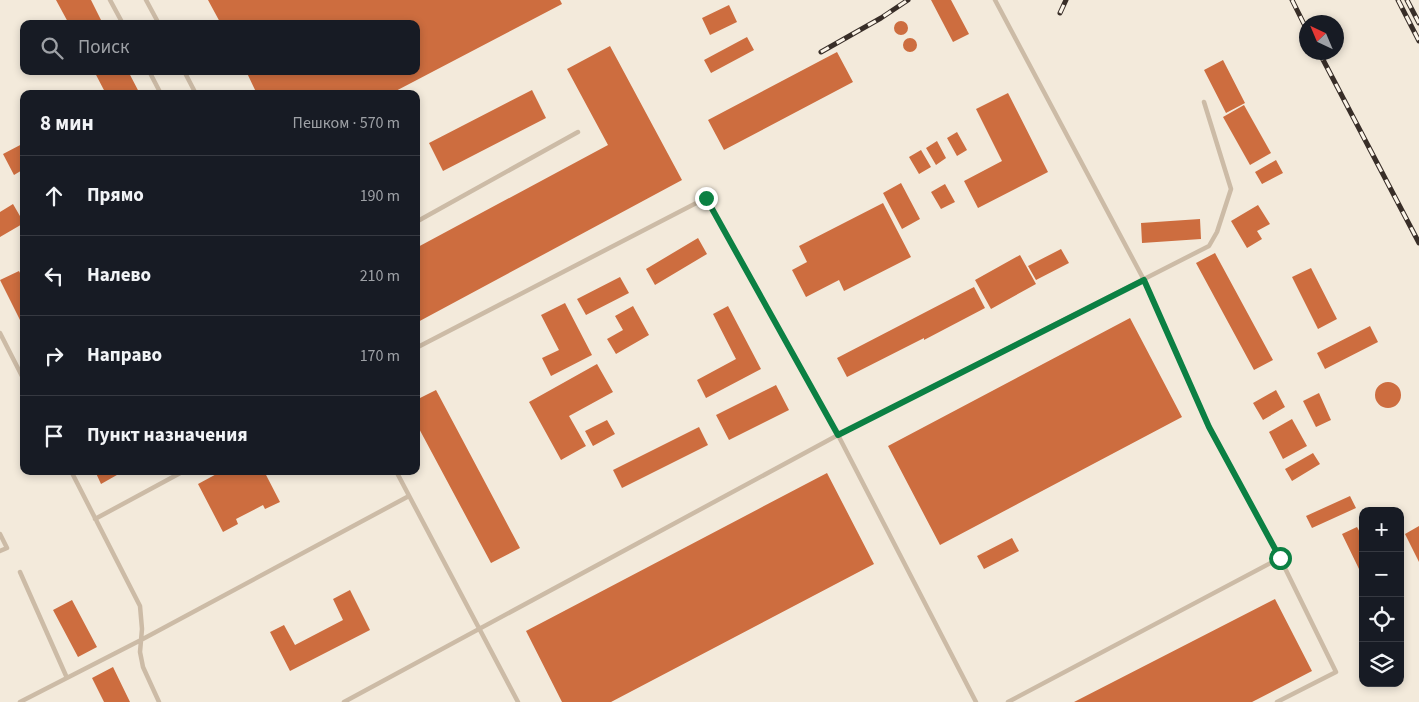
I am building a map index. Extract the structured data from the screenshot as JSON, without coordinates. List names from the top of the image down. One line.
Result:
{"north":"top left","page":{"search":"Поиск","heading":["8 мин","Пешком · 570 m"],"list":[["Прямо","190 m"],["Налево","210 m"],["Направо","170 m"],"Пункт назначения"],"map_buttons":["+","−"]}}
